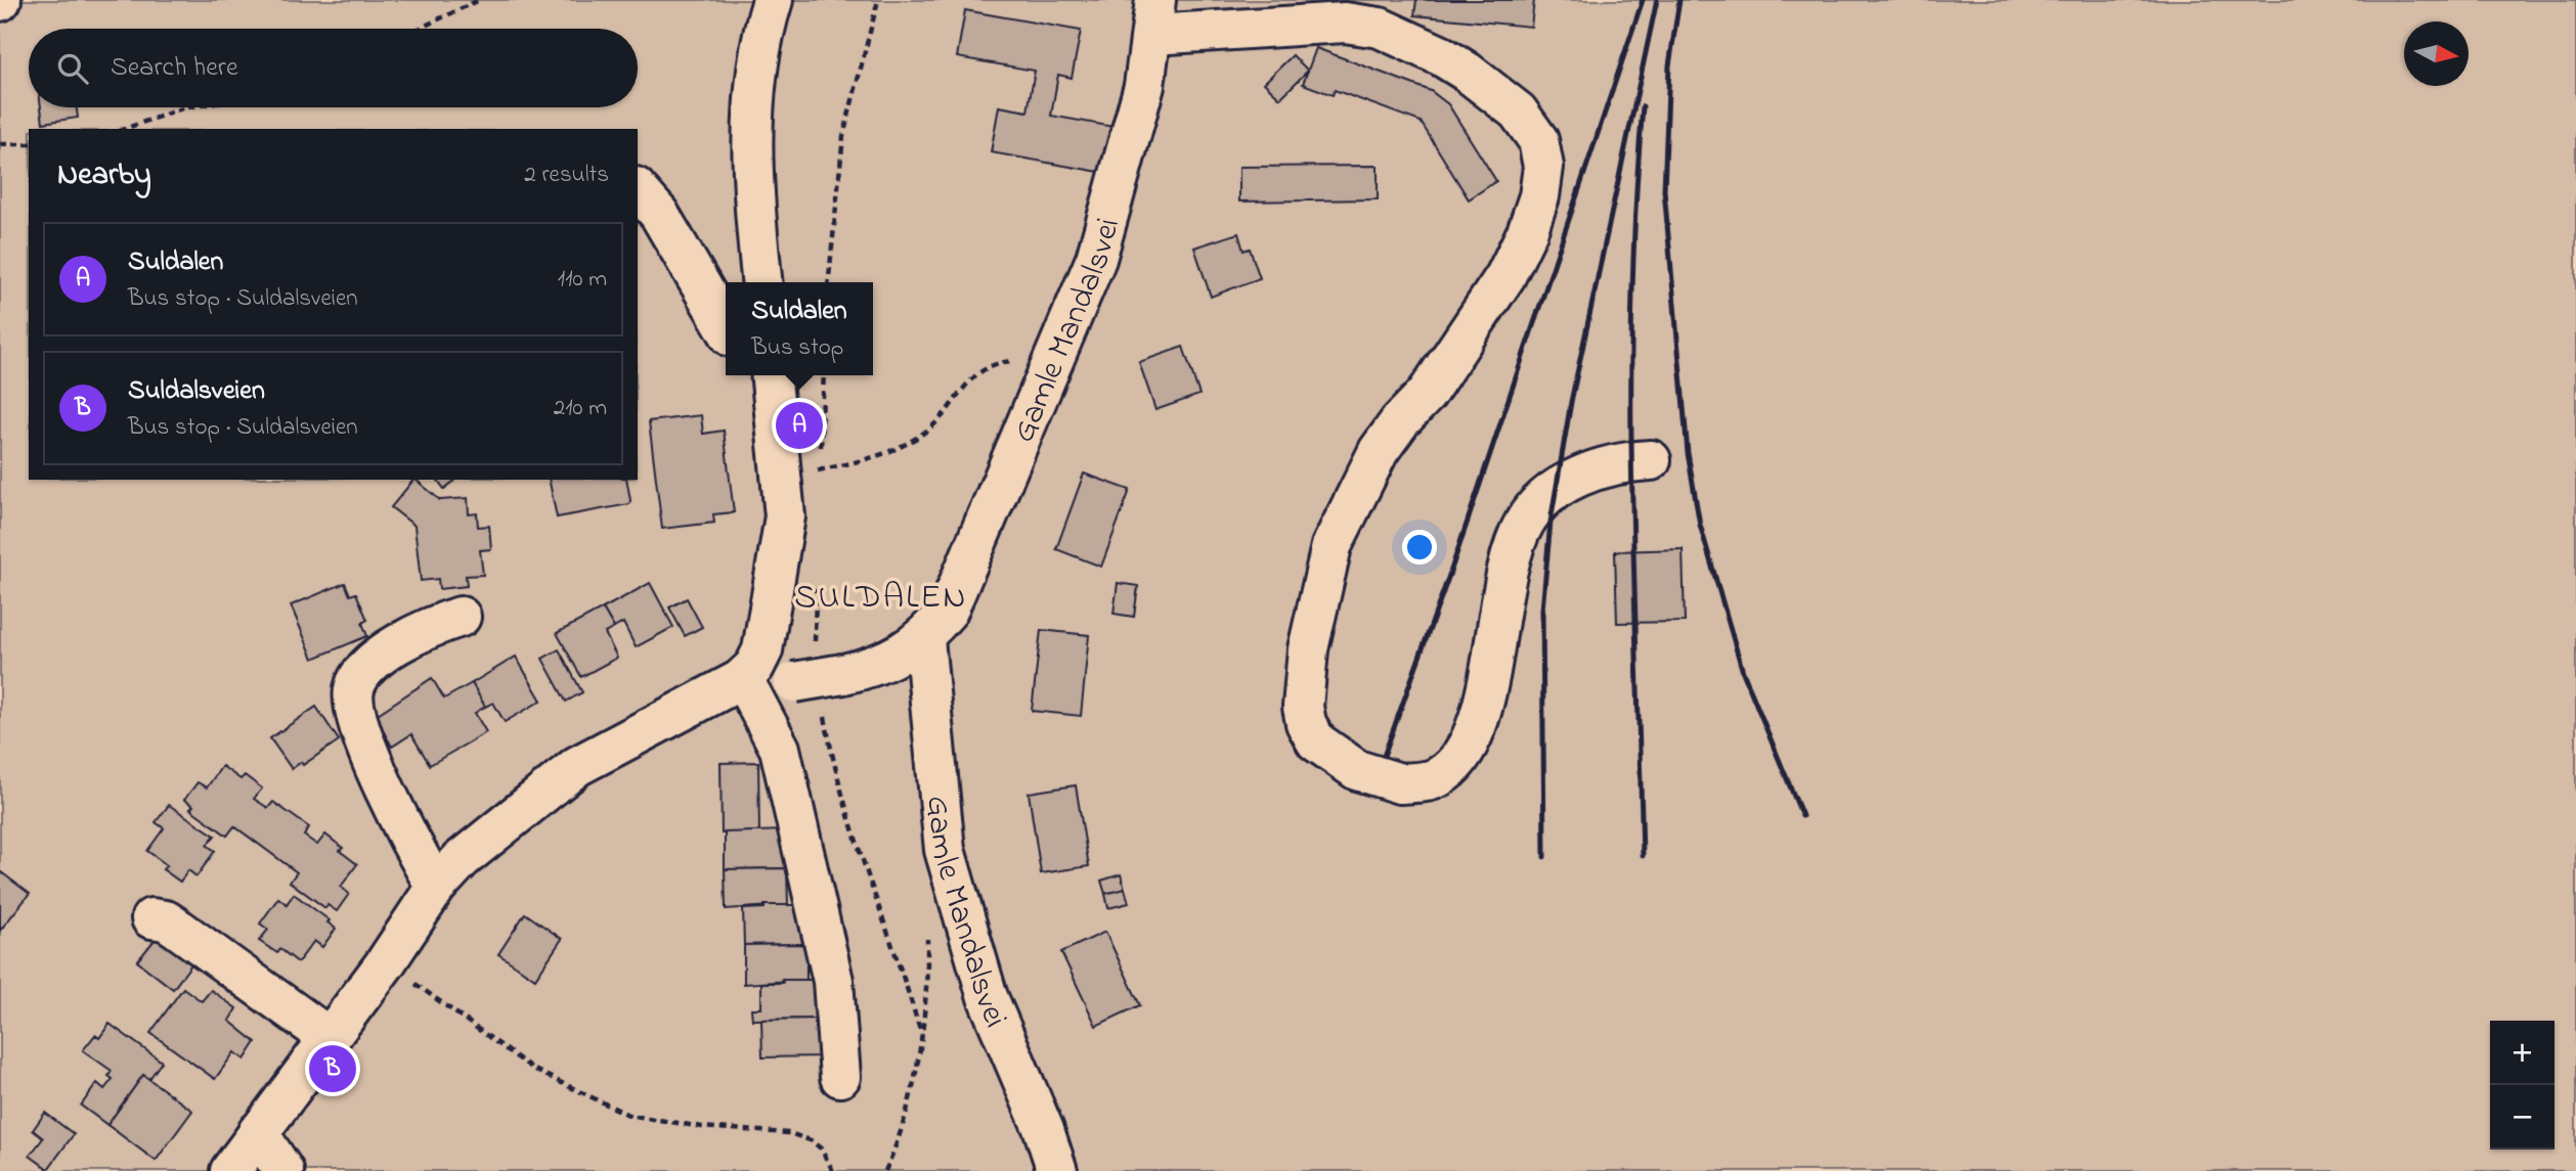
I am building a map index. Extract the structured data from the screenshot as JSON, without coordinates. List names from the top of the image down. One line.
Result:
{"streets":{"street":["Gamle Mandalsvei"]},"districts":["SULDALEN"],"north":"right","page":{"search":"Search here","heading":["Nearby","2 results"],"list":[{"mark":"A","name":"Suldalen","note":"Bus stop · Suldalsveien","value":"110 m"},{"mark":"B","name":"Suldalsveien","note":"Bus stop · Suldalsveien","value":"210 m"}],"popup":["Suldalen","Bus stop"],"pins":["A","B"],"map_buttons":["+","−"]}}
